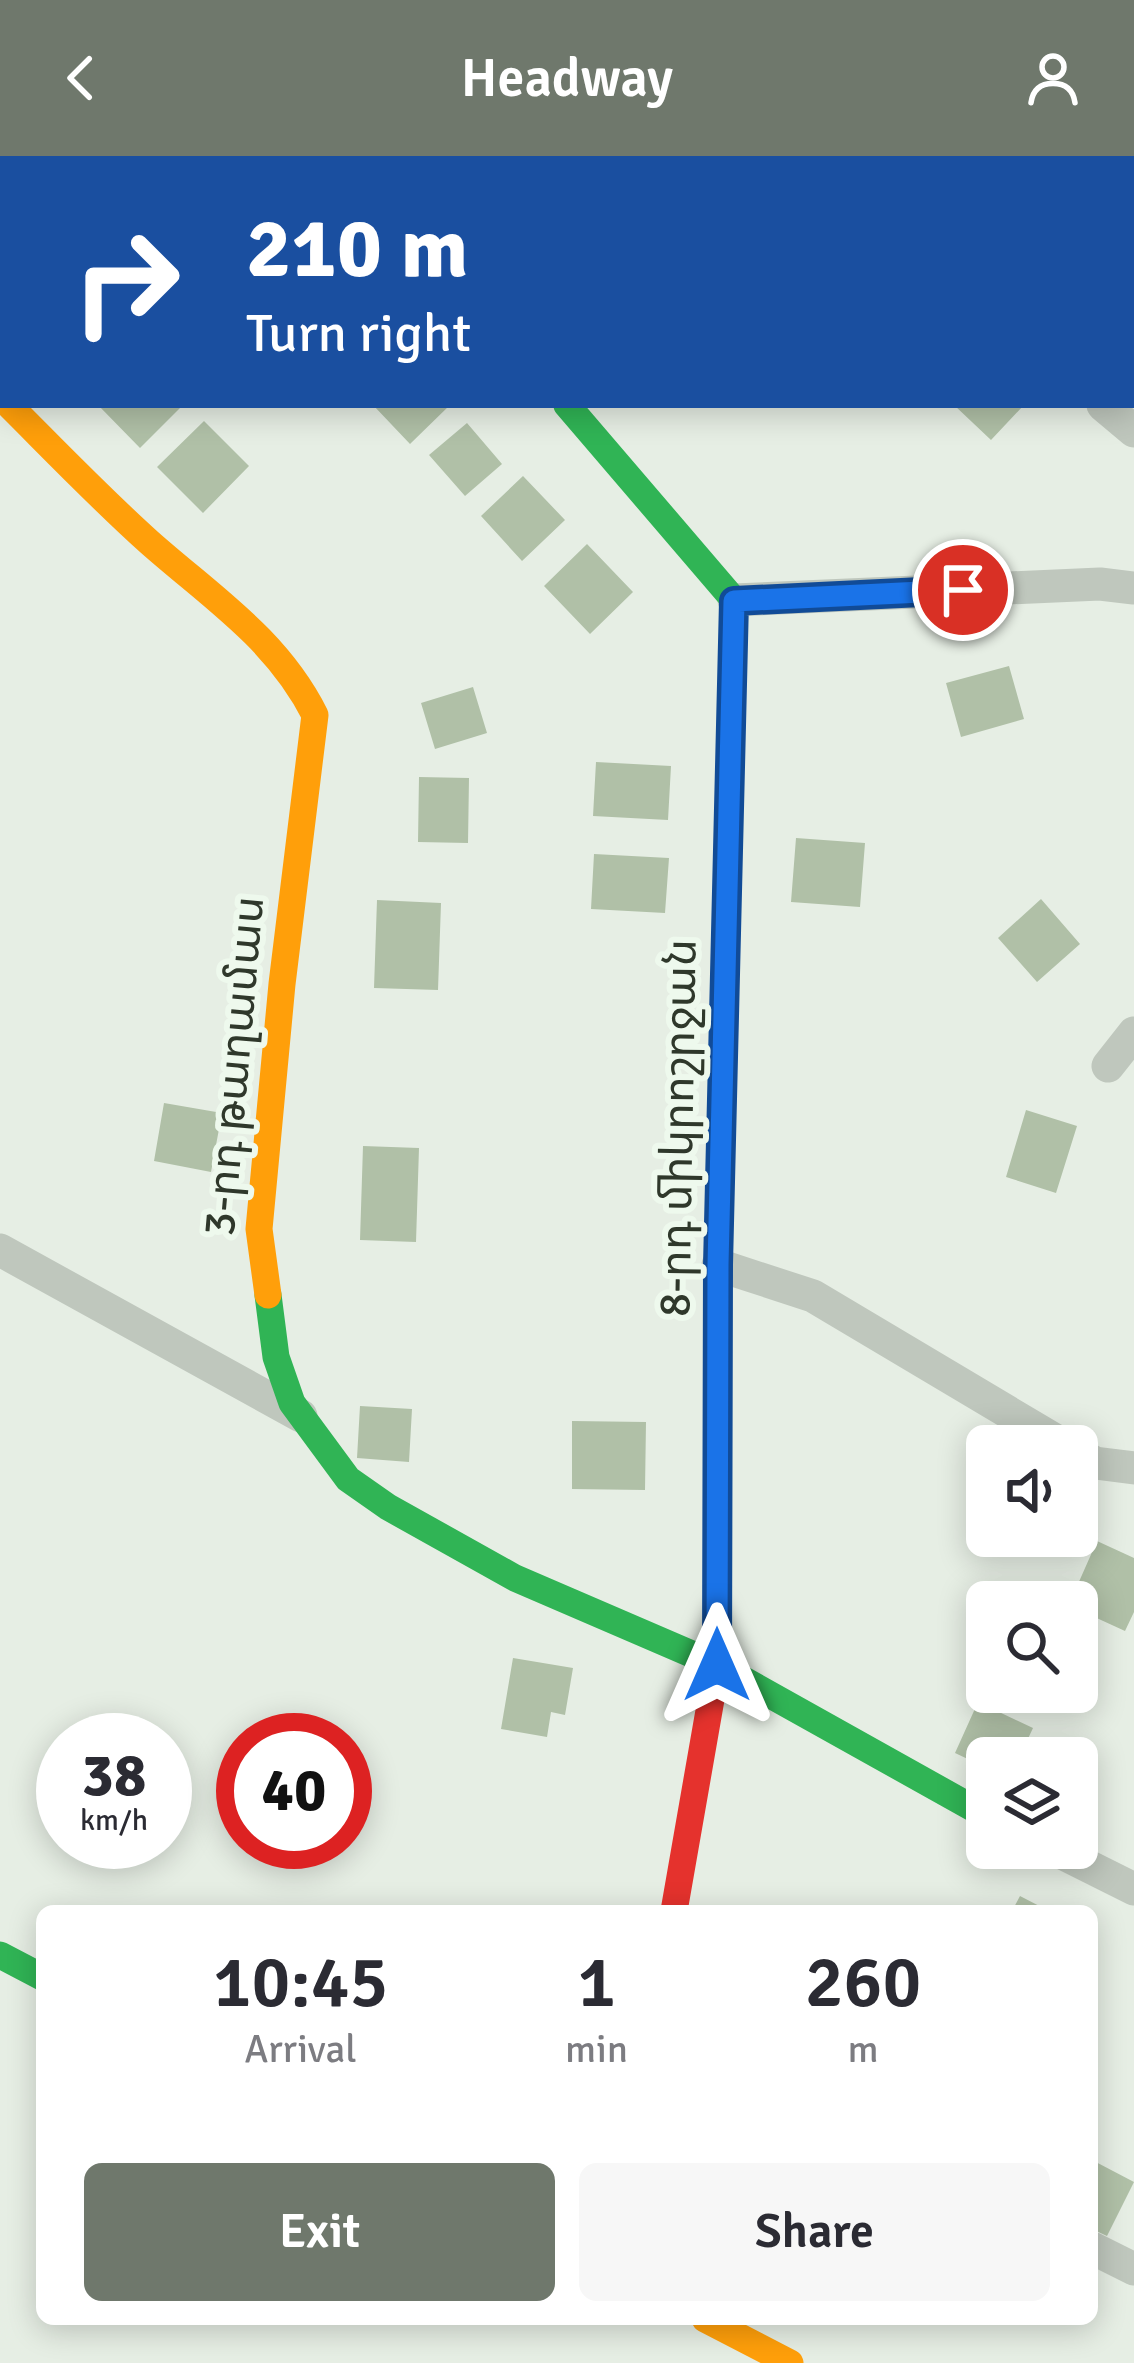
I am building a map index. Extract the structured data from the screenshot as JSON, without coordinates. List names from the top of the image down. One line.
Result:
{"streets":{"street":["3-րդ թաղամաս","8-րդ միկրոշրջան"]},"crossings":[["3-րդ թաղամաս","8-րդ միկրոշրջան"]],"page":{"header":"Headway","turn":["210 m","Turn right"],"speed":"38 km/h","limit":"40","eta":["10:45","Arrival","1","min","260","m"],"buttons":["Exit","Share"]}}
